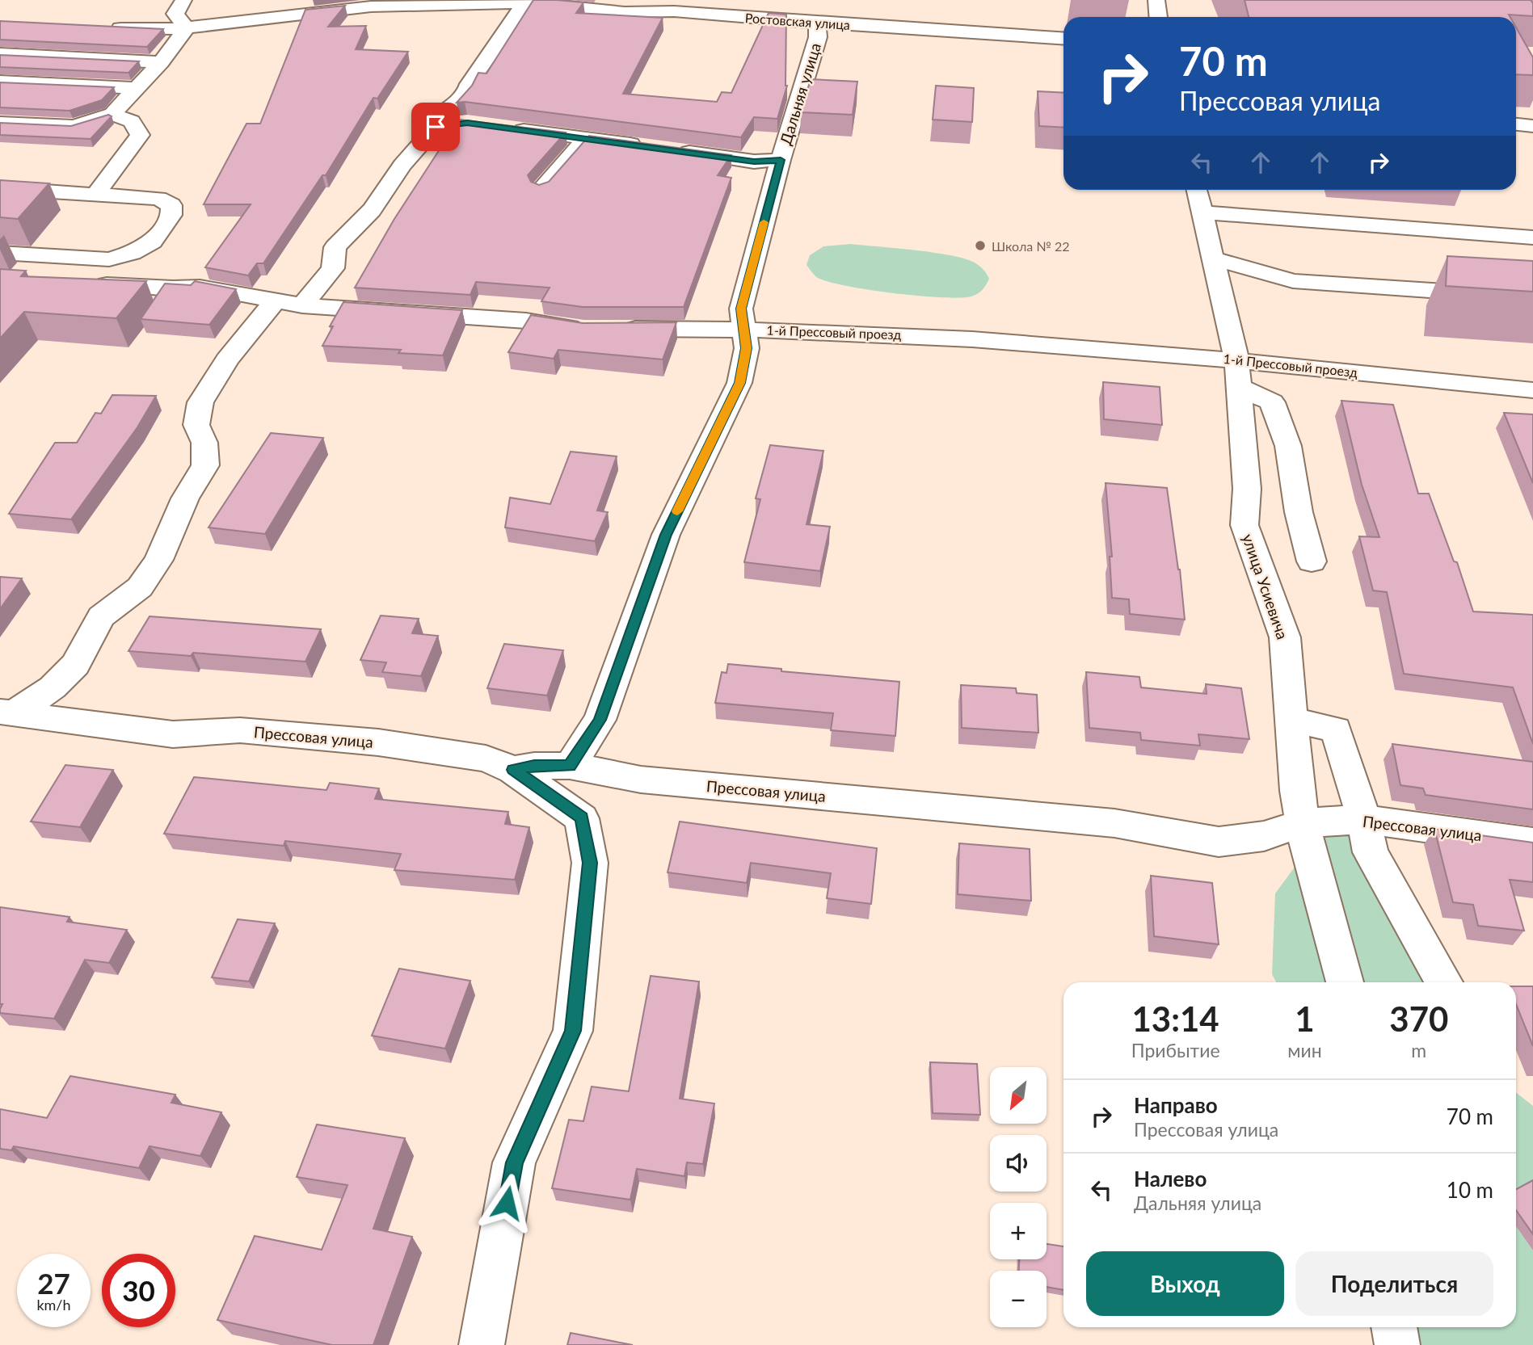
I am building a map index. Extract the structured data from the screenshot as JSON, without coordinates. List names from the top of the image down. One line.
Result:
{"streets":{"street":["Ростовская улица","Дальняя улица","1-й Прессовый проезд","улица Усиевича","Прессовая улица"]},"crossings":[["Ростовская улица","Дальняя улица"],["Дальняя улица","1-й Прессовый проезд"],["Дальняя улица","Прессовая улица"],["1-й Прессовый проезд","улица Усиевича"],["улица Усиевича","Прессовая улица"]],"places":["Школа № 22"],"north":"bottom left","page":{"turn":["70 m","Прессовая улица"],"eta":["13:14","Прибытие","1","мин","370","m"],"map_buttons":["+","−"],"list":[{"name":"Направо","note":"Прессовая улица","value":"70 m"},{"name":"Налево","note":"Дальняя улица","value":"10 m"}],"buttons":["Выход","Поделиться"],"speed":"27 km/h","limit":"30"}}
